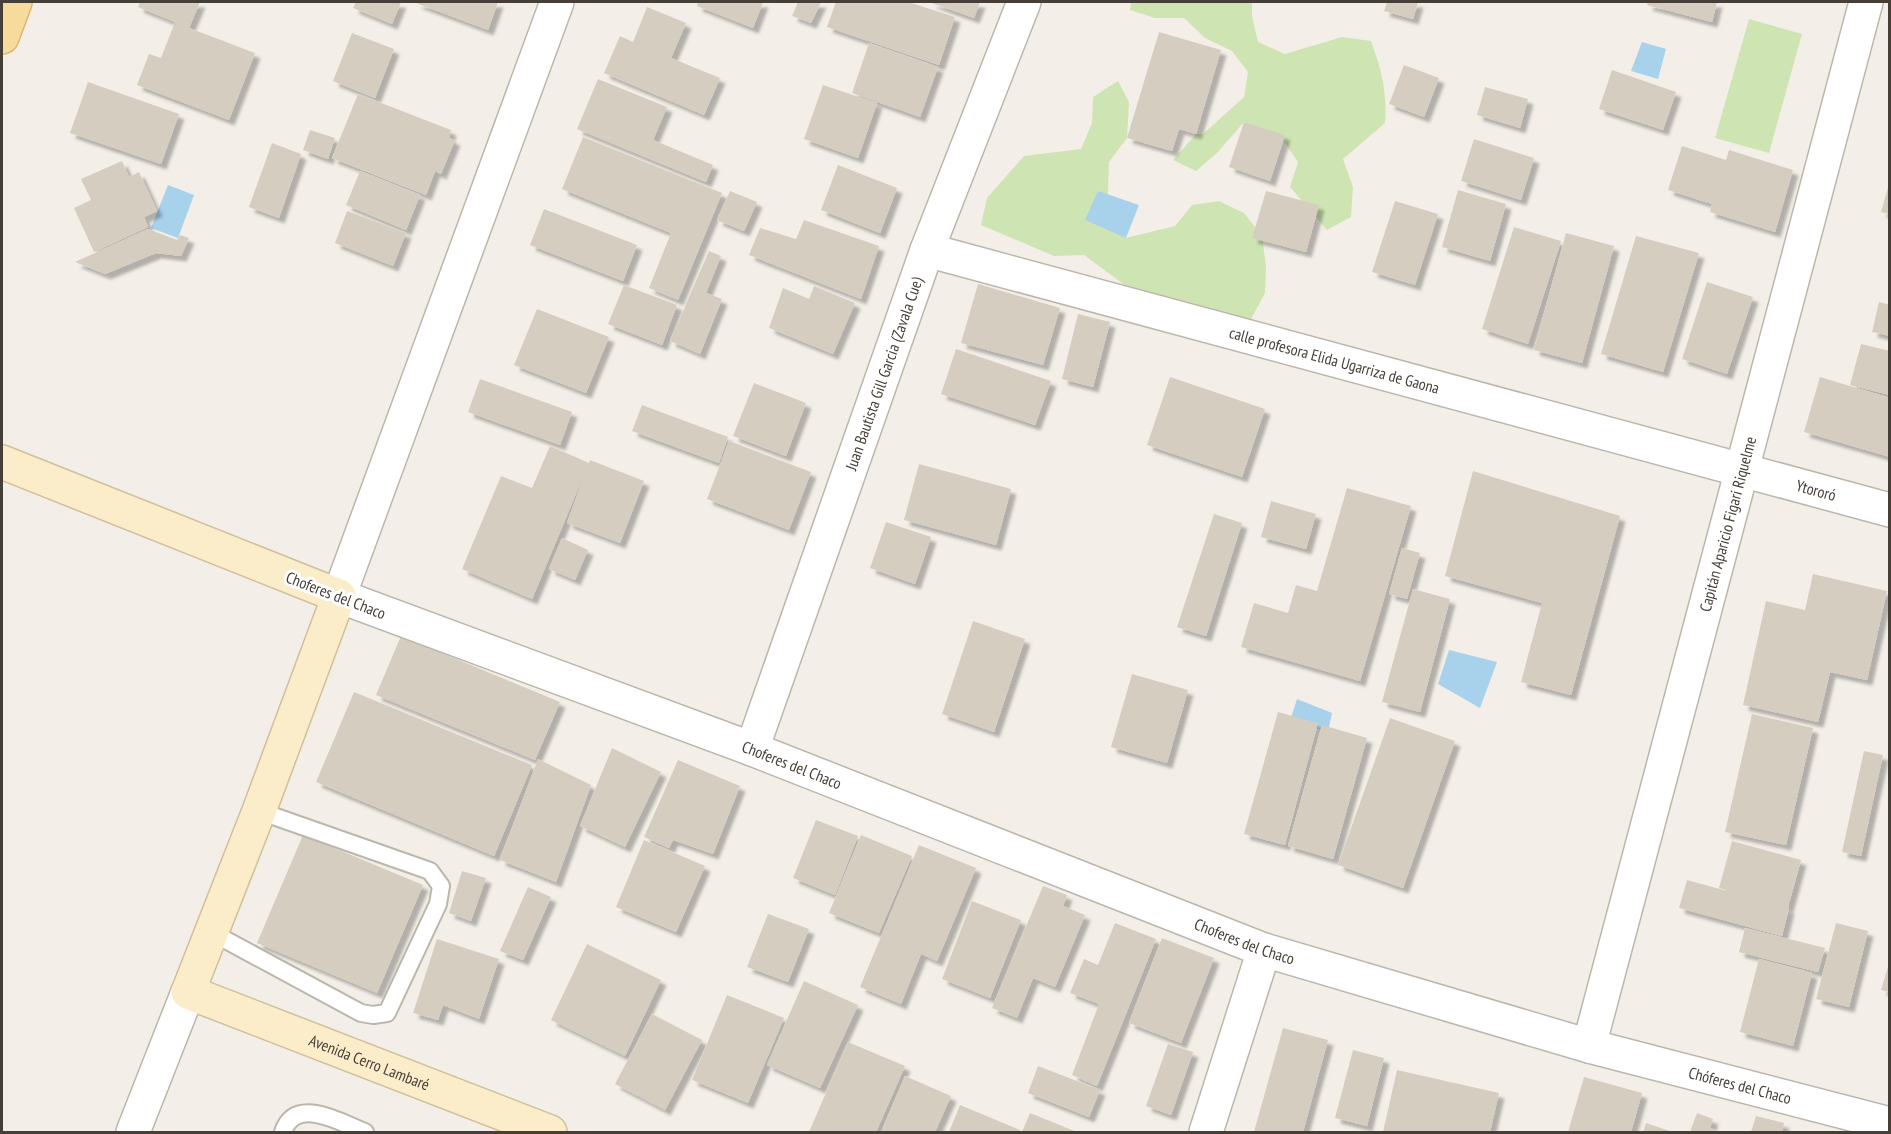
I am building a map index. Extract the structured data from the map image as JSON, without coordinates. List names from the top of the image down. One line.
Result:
{"streets":{"main road":["Choferes del Chaco","Avenida Cerro Lambaré"],"street":["calle profesora Elida Ugarriza de Gaona","Juan Bautista Gill Garcia (Zavala Cue)","Ytororó","Capitán Aparicio Figari Riquelme","Chóferes del Chaco"]},"crossings":[["calle profesora Elida Ugarriza de Gaona","Juan Bautista Gill Garcia (Zavala Cue)"],["calle profesora Elida Ugarriza de Gaona","Ytororó"],["calle profesora Elida Ugarriza de Gaona","Capitán Aparicio Figari Riquelme"],["Juan Bautista Gill Garcia (Zavala Cue)","Choferes del Chaco"],["Ytororó","Capitán Aparicio Figari Riquelme"],["Capitán Aparicio Figari Riquelme","Choferes del Chaco"],["Capitán Aparicio Figari Riquelme","Chóferes del Chaco"],["Choferes del Chaco","Chóferes del Chaco"]]}
